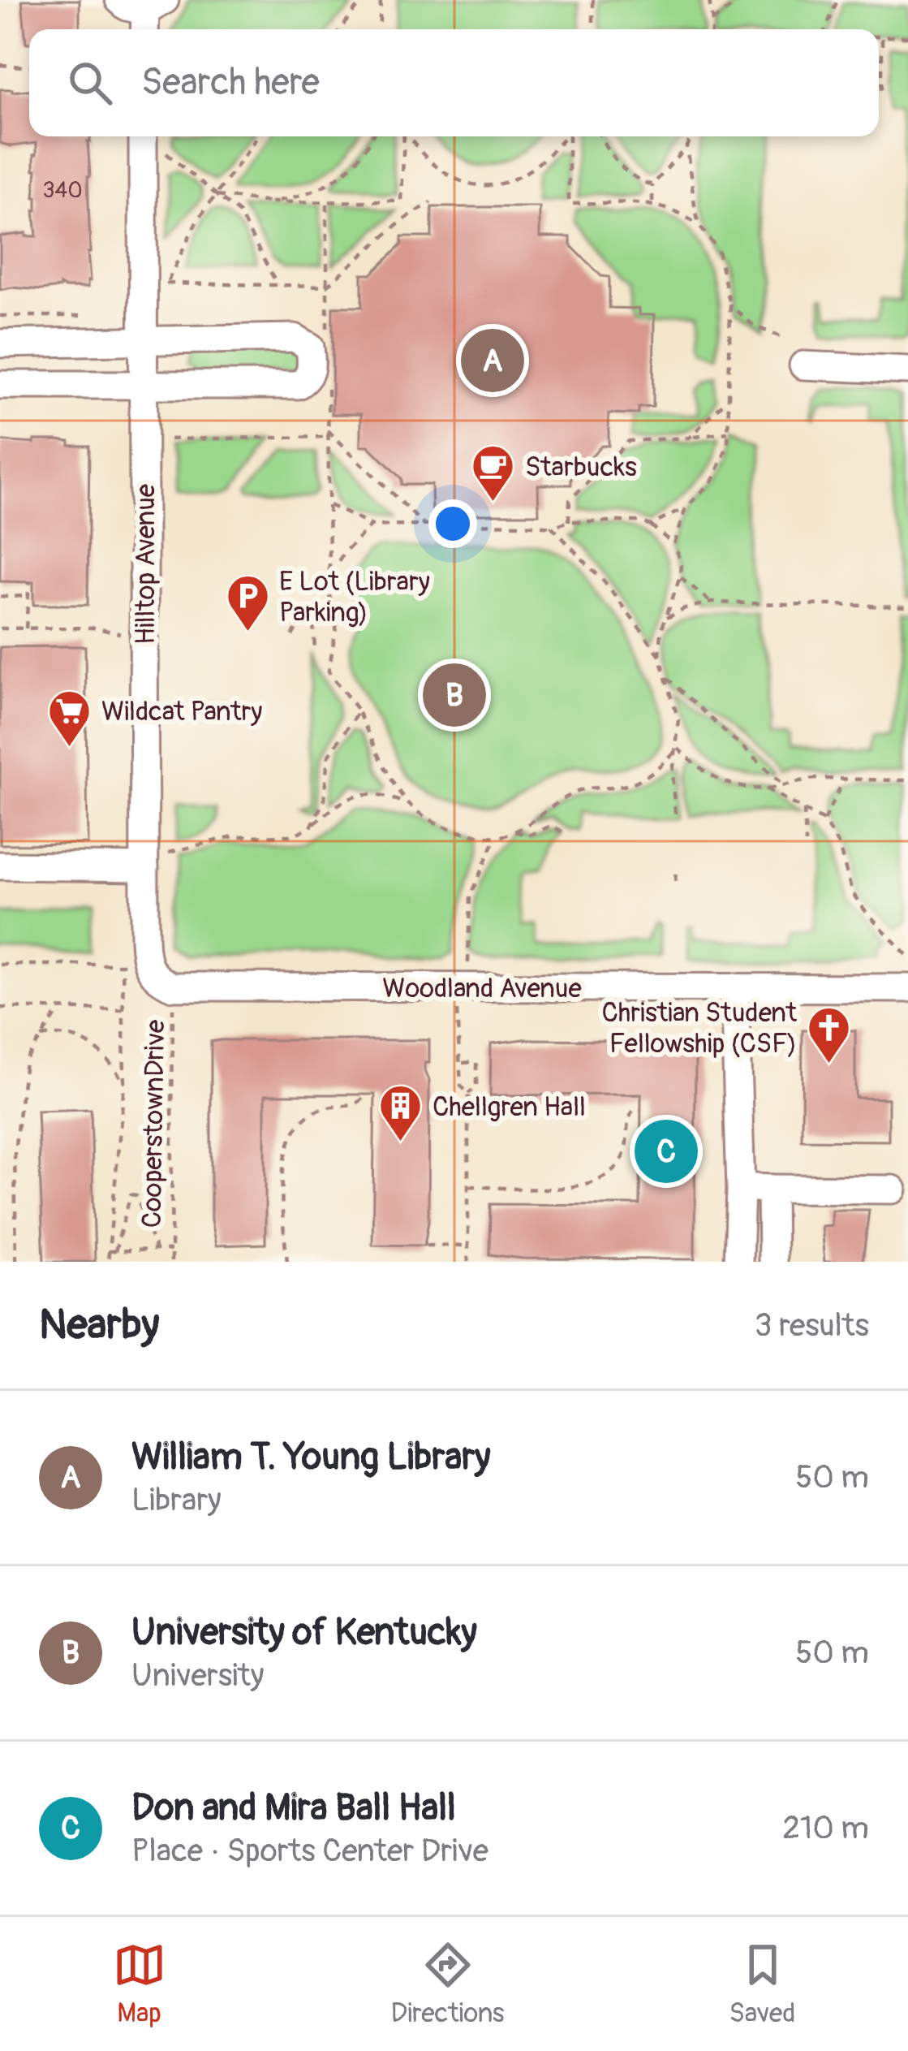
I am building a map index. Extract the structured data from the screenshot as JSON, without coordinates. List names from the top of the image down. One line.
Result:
{"streets":{"street":["Hilltop Avenue","Woodland Avenue"],"path":["CooperstownDrive"]},"crossings":[["Hilltop Avenue","Woodland Avenue"],["Hilltop Avenue","CooperstownDrive"],["Woodland Avenue","CooperstownDrive"]],"places":{"cafe":["Starbucks"],"parking":["E Lot (Library Parking)"],"supermarket":["Wildcat Pantry"],"church":["Christian Student Fellowship (CSF)"],"building":["Chellgren Hall"]},"house_numbers":["340"],"page":{"search":"Search here","pins":["A","B","C"],"heading":["Nearby","3 results"],"list":[{"mark":"A","name":"William T. Young Library","note":"Library","value":"50 m"},{"mark":"B","name":"University of Kentucky","note":"University","value":"50 m"},{"mark":"C","name":"Don and Mira Ball Hall","note":"Place · Sports Center Drive","value":"210 m"}],"nav":["Map","Directions","Saved"]}}
